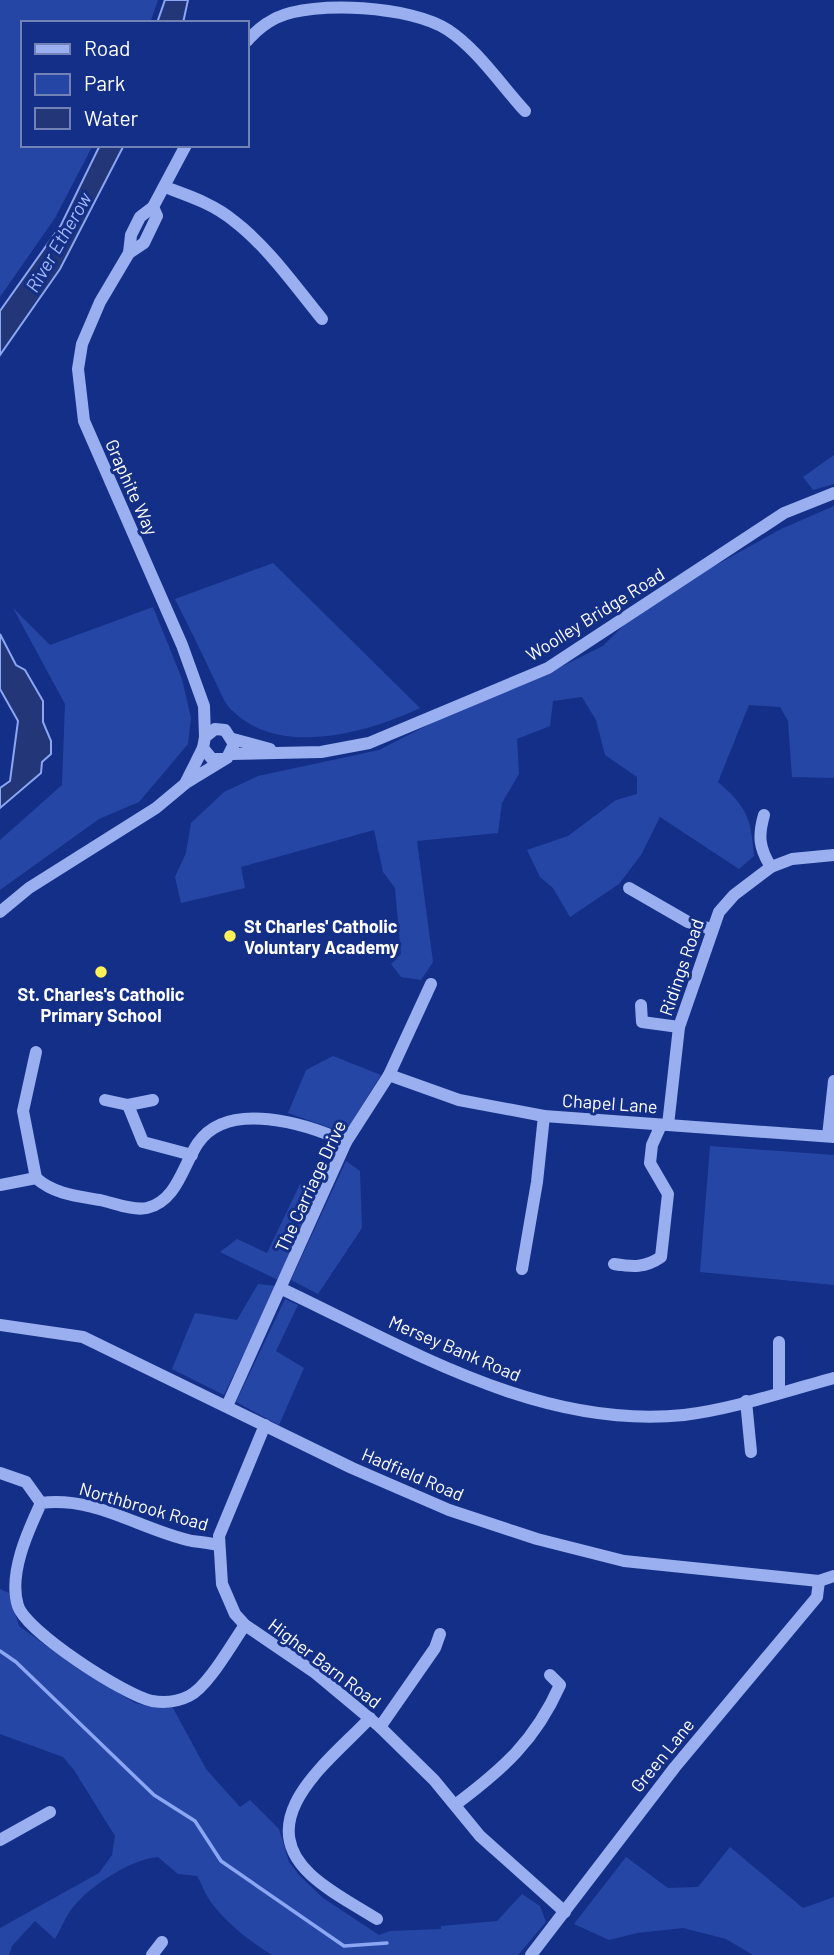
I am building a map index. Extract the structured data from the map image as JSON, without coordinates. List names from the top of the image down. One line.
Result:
{"streets":{"street":["Graphite Way","Woolley Bridge Road","Ridings Road","Chapel Lane","The Carriage Drive","Mersey Bank Road","Hadfield Road","Northbrook Road","Higher Barn Road","Green Lane"]},"crossings":[["Graphite Way","Woolley Bridge Road"],["Ridings Road","Chapel Lane"],["Chapel Lane","The Carriage Drive"],["The Carriage Drive","Mersey Bank Road"],["The Carriage Drive","Hadfield Road"],["Hadfield Road","Higher Barn Road"],["Hadfield Road","Green Lane"],["Northbrook Road","Higher Barn Road"],["Higher Barn Road","Green Lane"]],"water":["River Etherow"],"places":["St Charles' Catholic Voluntary Academy","St. Charles's Catholic Primary School"],"legend":["Road","Park","Water"]}
